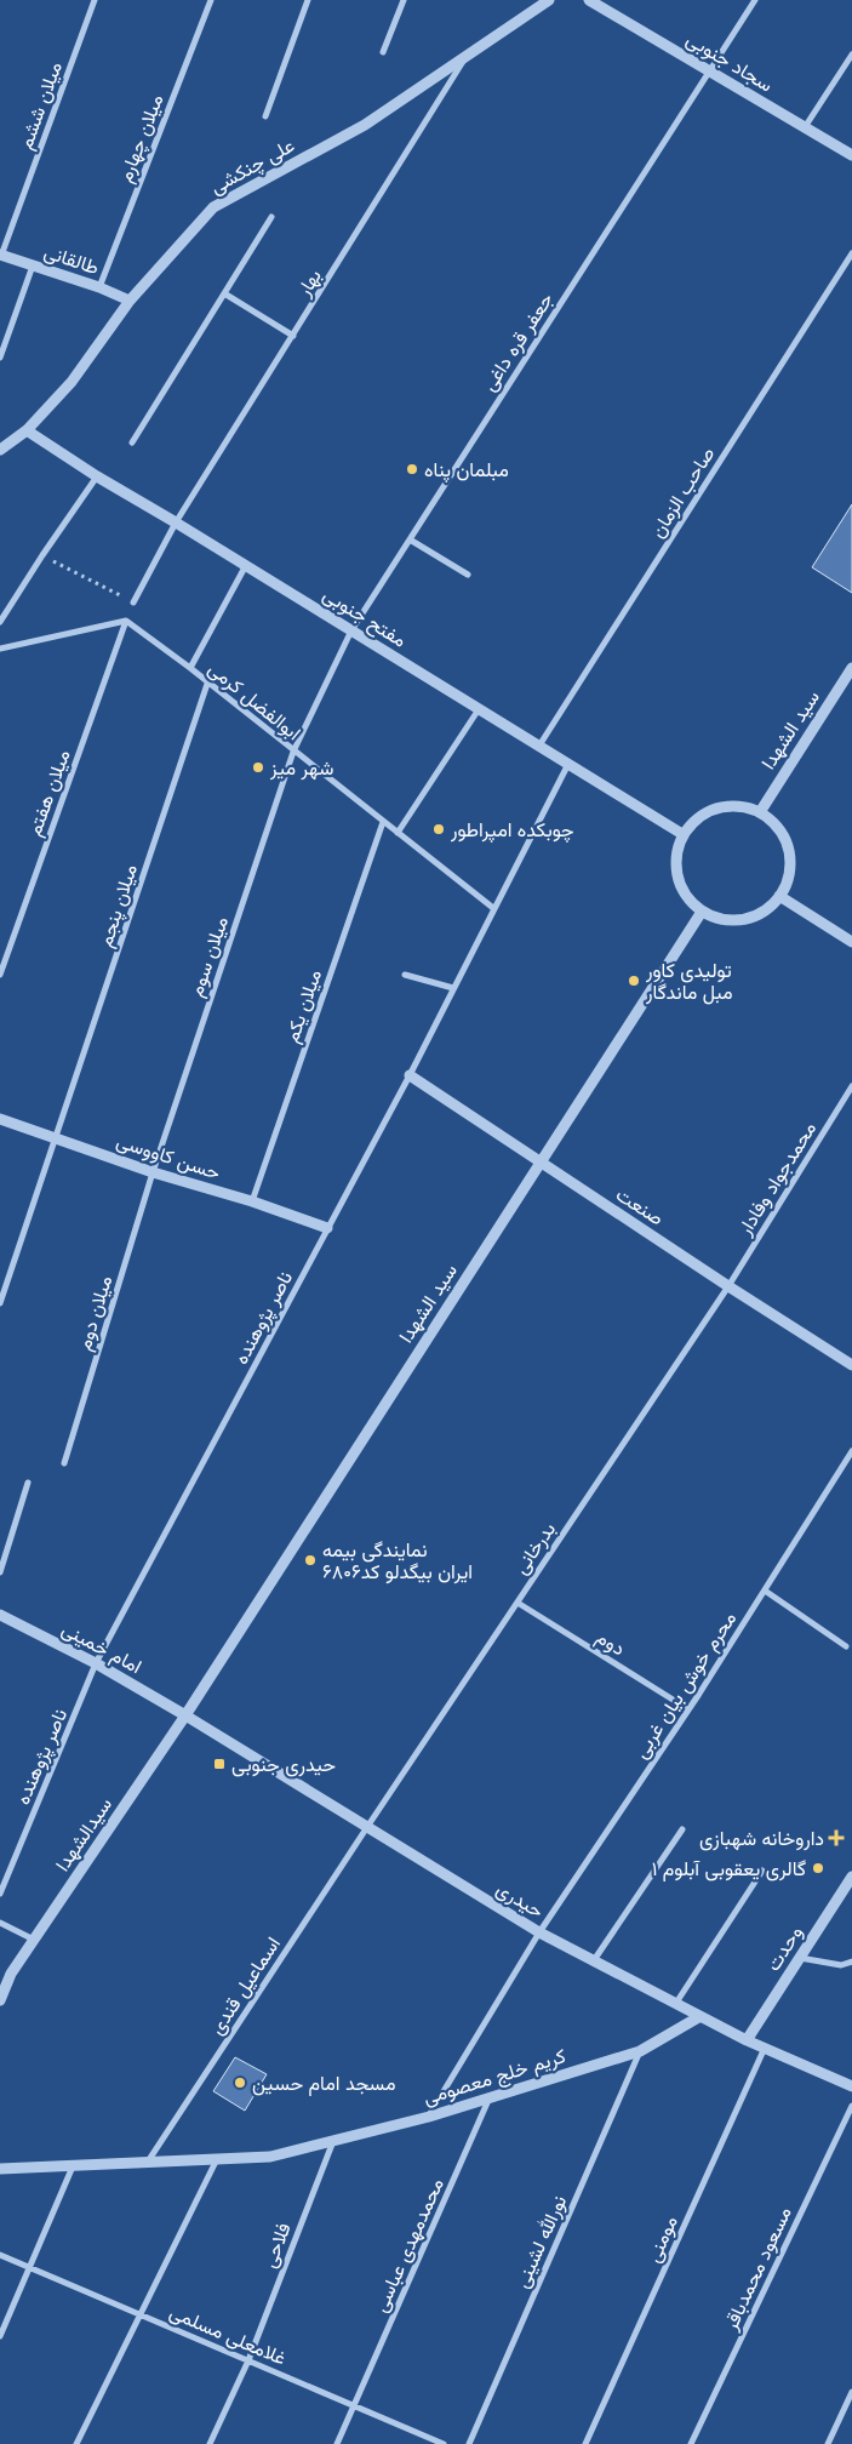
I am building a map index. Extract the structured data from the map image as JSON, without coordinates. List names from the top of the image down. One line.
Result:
{"streets":{"street":["سجاد جنوبی","میلان ششم","میلان چهارم","علی چنکشی","طالقانی","بهار","جعفر قره داغی","صاحب الزمان","مفتح جنوبی","ابوالفضل کرمی","سید الشهدا","میلان هفتم","میلان پنجم","میلان سوم","میلان یکم","حسن کاووسی","محمدجواد وفادار","صنعت","میلان دوم","ناصر پژوهنده","بدرخانی","دوم","امام خمینی","محرم خوش بیان غربی","سیدالشهدا","حیدری","وحدت","اسماعیل قندی","کریم خلج معصومی","مومنی","نورالله لشینی","فلاحی","محمدمهدی عباسی","مسعود محمدباقر","غلامعلی مسلمی"]},"crossings":[["سجاد جنوبی","جعفر قره داغی"],["میلان ششم","طالقانی"],["میلان چهارم","طالقانی"],["علی چنکشی","طالقانی"],["علی چنکشی","بهار"],["علی چنکشی","مفتح جنوبی"],["بهار","مفتح جنوبی"],["جعفر قره داغی","مفتح جنوبی"],["جعفر قره داغی","میلان سوم"],["صاحب الزمان","مفتح جنوبی"],["مفتح جنوبی","سید الشهدا"],["مفتح جنوبی","میلان سوم"],["مفتح جنوبی","ناصر پژوهنده"],["ابوالفضل کرمی","میلان هفتم"],["ابوالفضل کرمی","میلان پنجم"],["ابوالفضل کرمی","میلان سوم"],["ابوالفضل کرمی","میلان یکم"],["ابوالفضل کرمی","ناصر پژوهنده"],["سید الشهدا","صنعت"],["سید الشهدا","امام خمینی"],["سید الشهدا","سیدالشهدا"],["سید الشهدا","حیدری"],["میلان پنجم","حسن کاووسی"],["میلان سوم","حسن کاووسی"],["میلان سوم","میلان دوم"],["میلان یکم","حسن کاووسی"],["حسن کاووسی","میلان دوم"],["حسن کاووسی","ناصر پژوهنده"],["محمدجواد وفادار","صنعت"],["محمدجواد وفادار","بدرخانی"],["صنعت","ناصر پژوهنده"],["صنعت","بدرخانی"],["ناصر پژوهنده","امام خمینی"],["بدرخانی","دوم"],["بدرخانی","حیدری"],["بدرخانی","اسماعیل قندی"],["دوم","محرم خوش بیان غربی"],["امام خمینی","سیدالشهدا"],["امام خمینی","حیدری"],["محرم خوش بیان غربی","حیدری"],["محرم خوش بیان غربی","کریم خلج معصومی"],["سیدالشهدا","حیدری"],["حیدری","وحدت"],["حیدری","اسماعیل قندی"],["حیدری","کریم خلج معصومی"],["حیدری","مومنی"],["اسماعیل قندی","کریم خلج معصومی"],["کریم خلج معصومی","نورالله لشینی"],["کریم خلج معصومی","فلاحی"],["کریم خلج معصومی","محمدمهدی عباسی"],["فلاحی","غلامعلی مسلمی"],["محمدمهدی عباسی","غلامعلی مسلمی"]],"places":{"other":["مبلمان پناه","شهر میز","چوبکده امپراطور","تولیدی کاور مبل ماندگار","نمایندگی بیمه ایران بیگدلو کد۶۸۰۶","گالری یعقوبی آبلوم ۱","مسجد امام حسین"],"transit":["حیدری جنوبی"],"health":["داروخانه شهبازی"]}}
